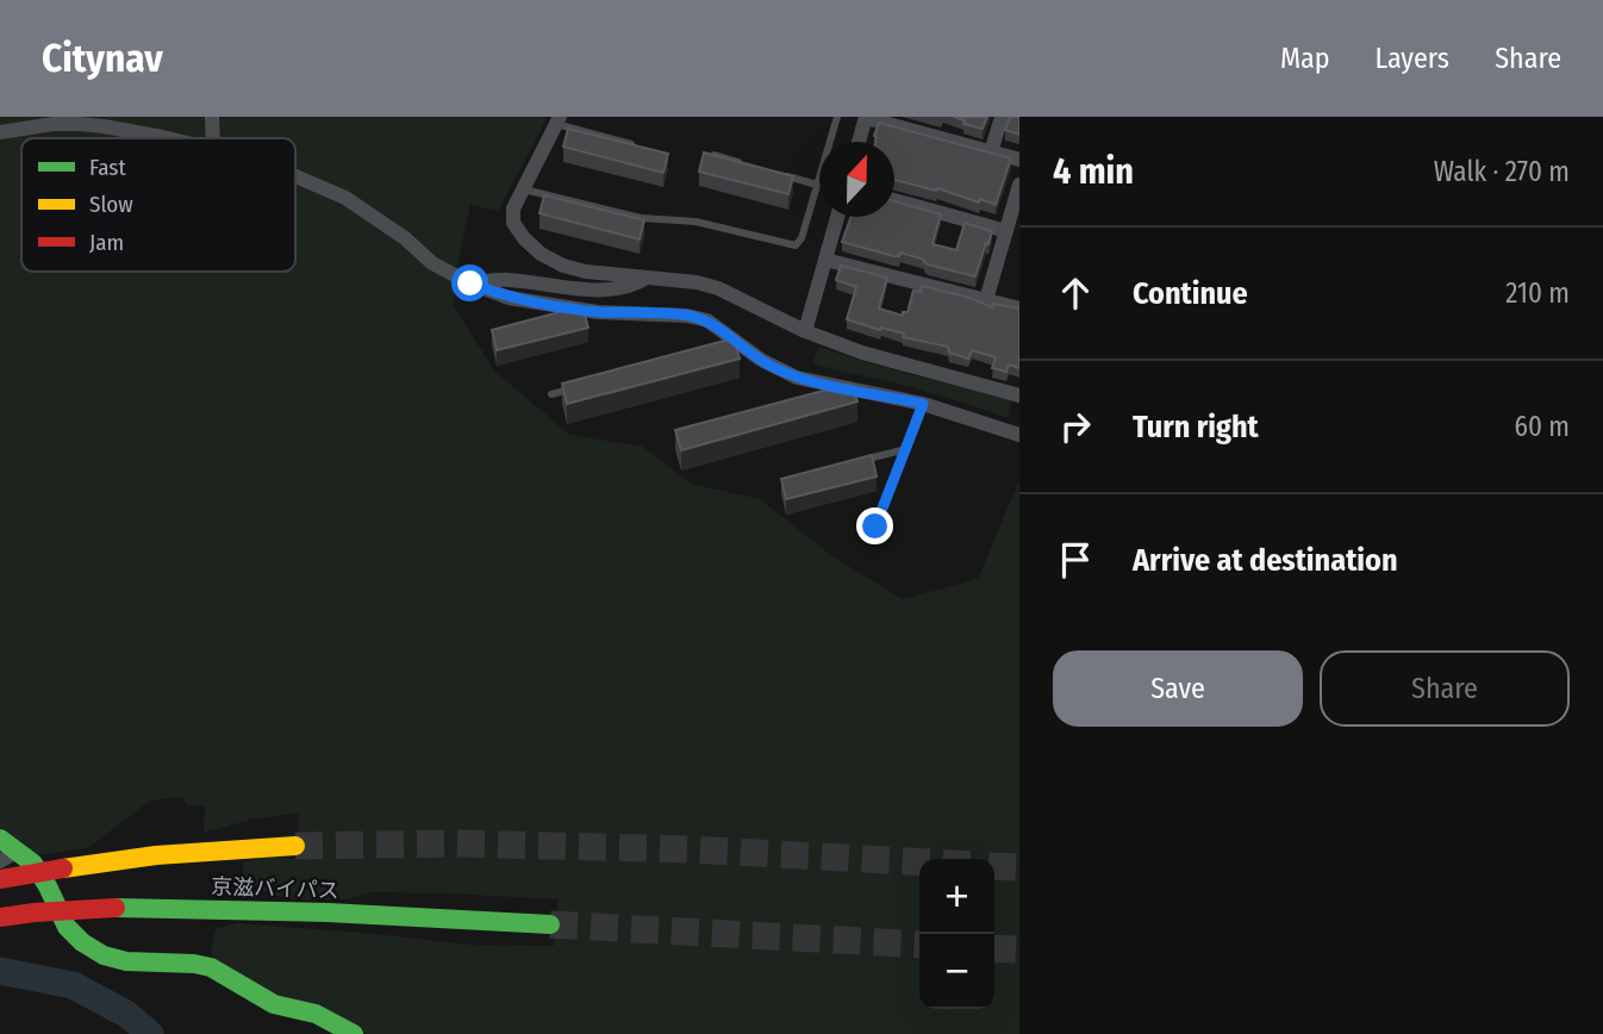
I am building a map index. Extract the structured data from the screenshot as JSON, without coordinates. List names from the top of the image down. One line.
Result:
{"streets":{"main road":["京滋バイパス"]},"legend":["Fast","Slow","Jam"],"north":"top","page":{"header":"Citynav","nav":["Map","Layers","Share"],"heading":["4 min","Walk · 270 m"],"list":[["Continue","210 m"],["Turn right","60 m"],"Arrive at destination"],"buttons":["Save","Share"],"map_buttons":["+","−"]}}
